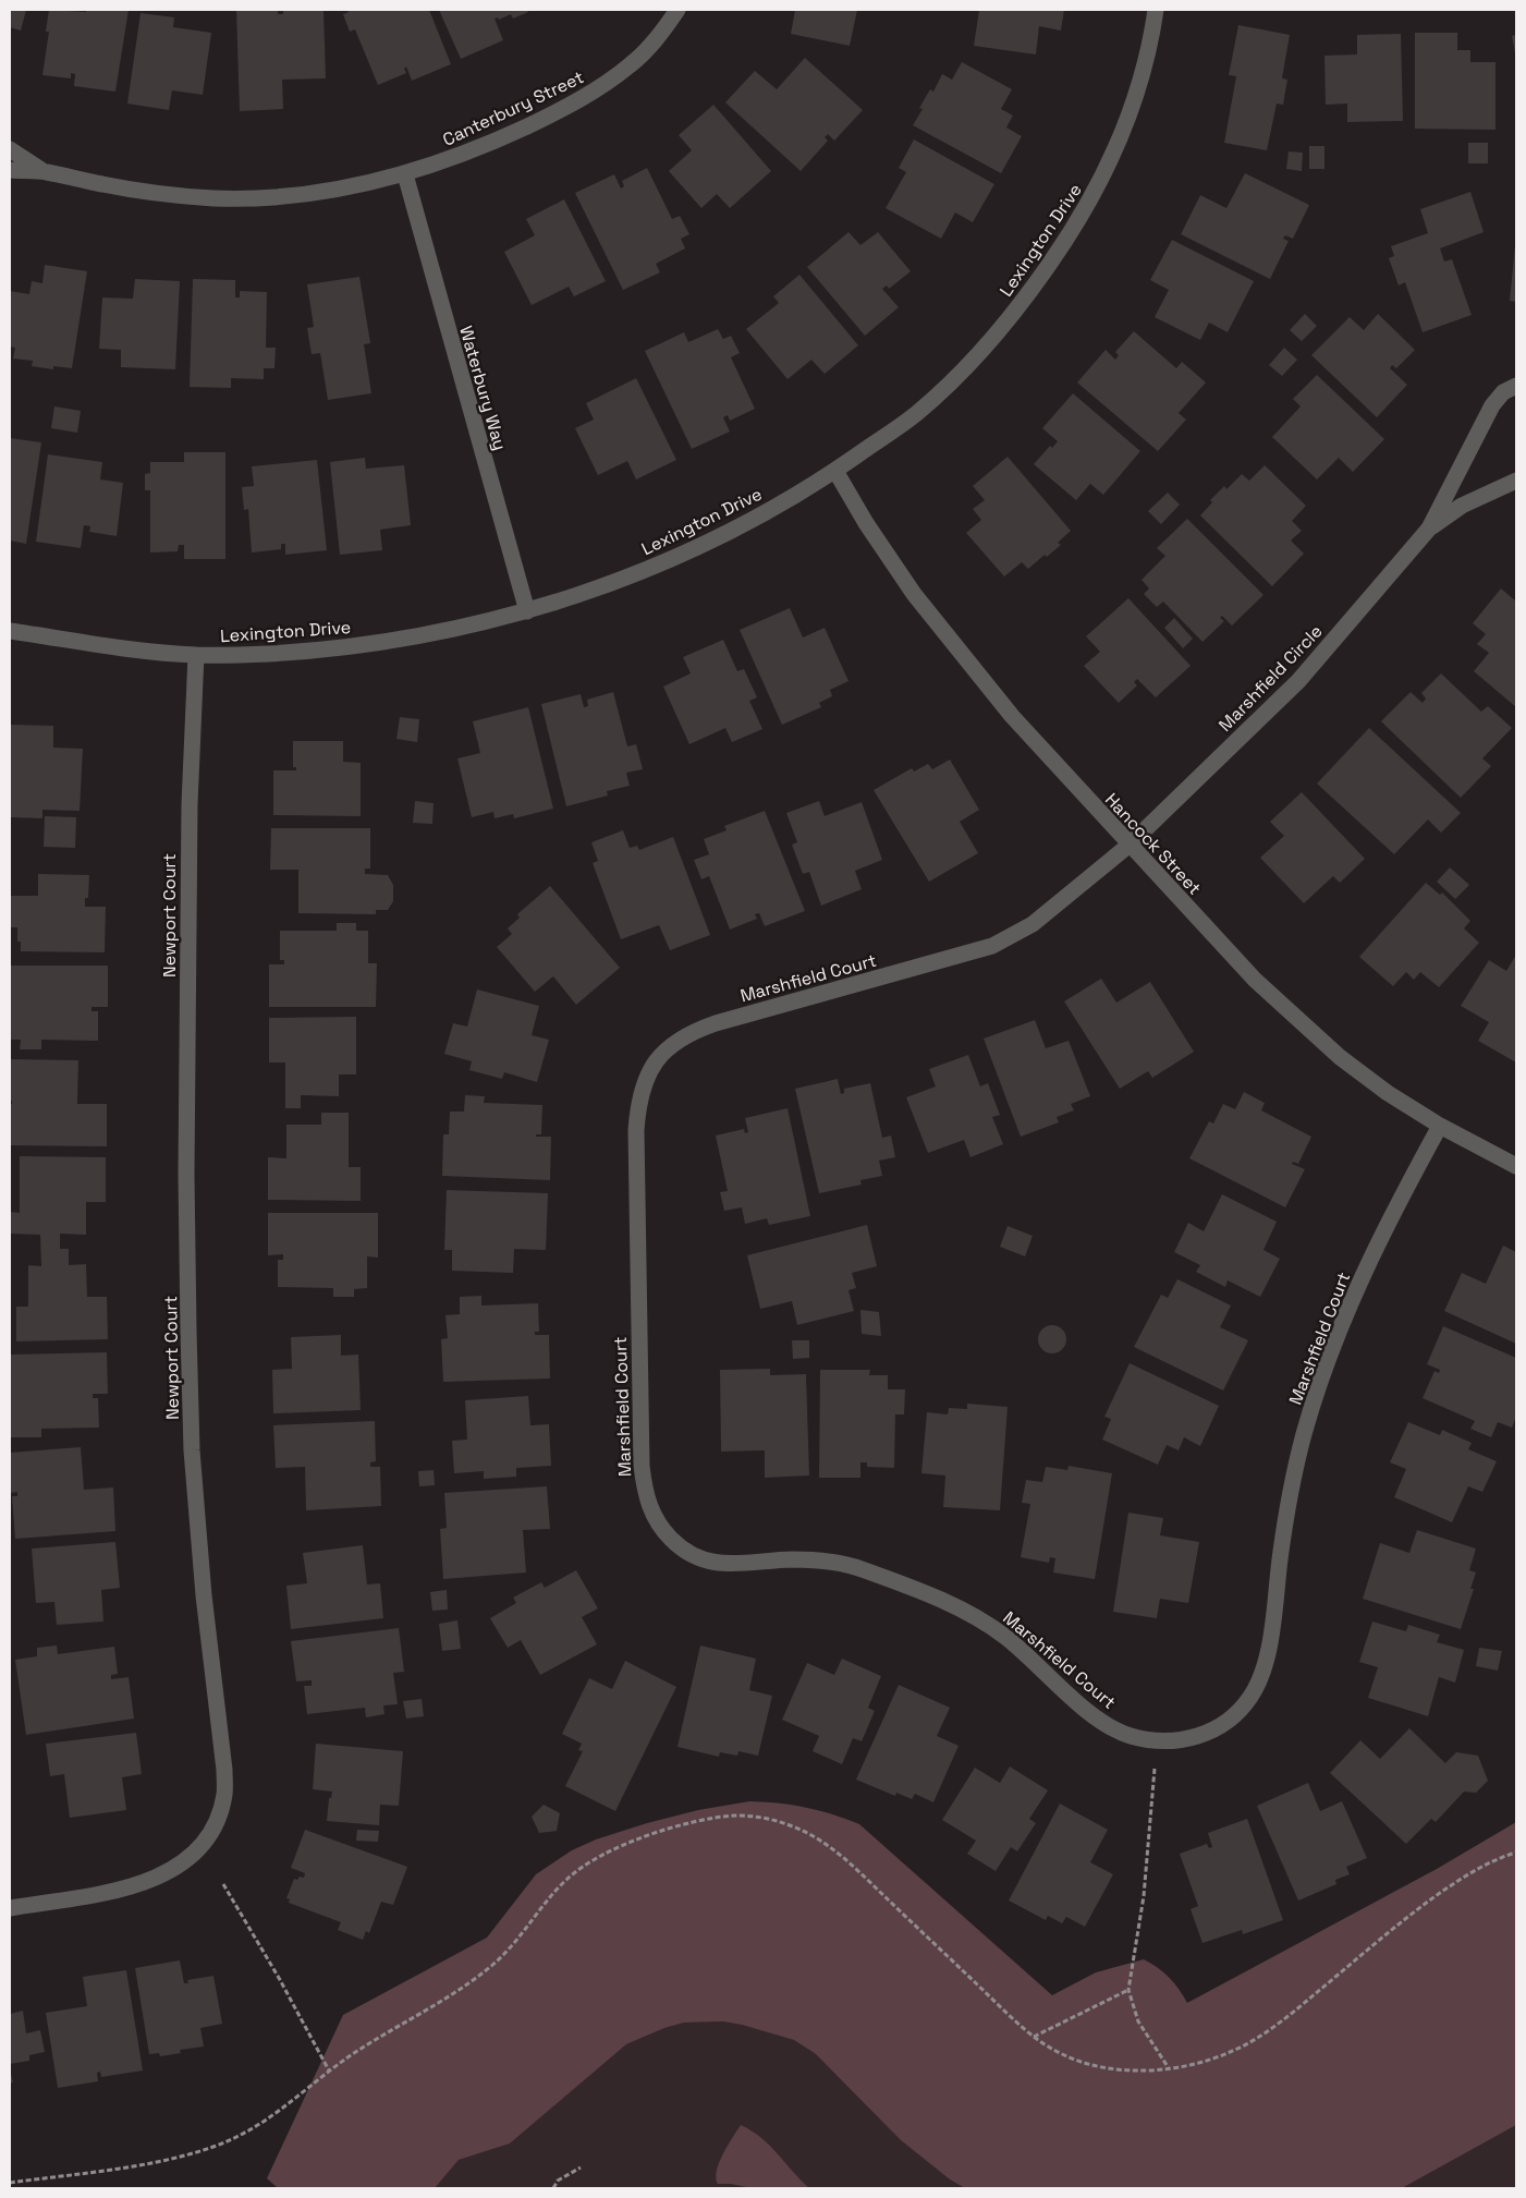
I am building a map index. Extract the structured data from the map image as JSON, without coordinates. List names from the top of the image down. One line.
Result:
{"streets":{"street":["Canterbury Street","Lexington Drive","Waterbury Way","Marshfield Circle","Hancock Street","Newport Court","Marshfield Court"]},"crossings":[["Canterbury Street","Waterbury Way"],["Lexington Drive","Waterbury Way"],["Lexington Drive","Hancock Street"],["Lexington Drive","Newport Court"],["Marshfield Circle","Hancock Street"],["Marshfield Circle","Marshfield Court"],["Hancock Street","Marshfield Court"]]}
